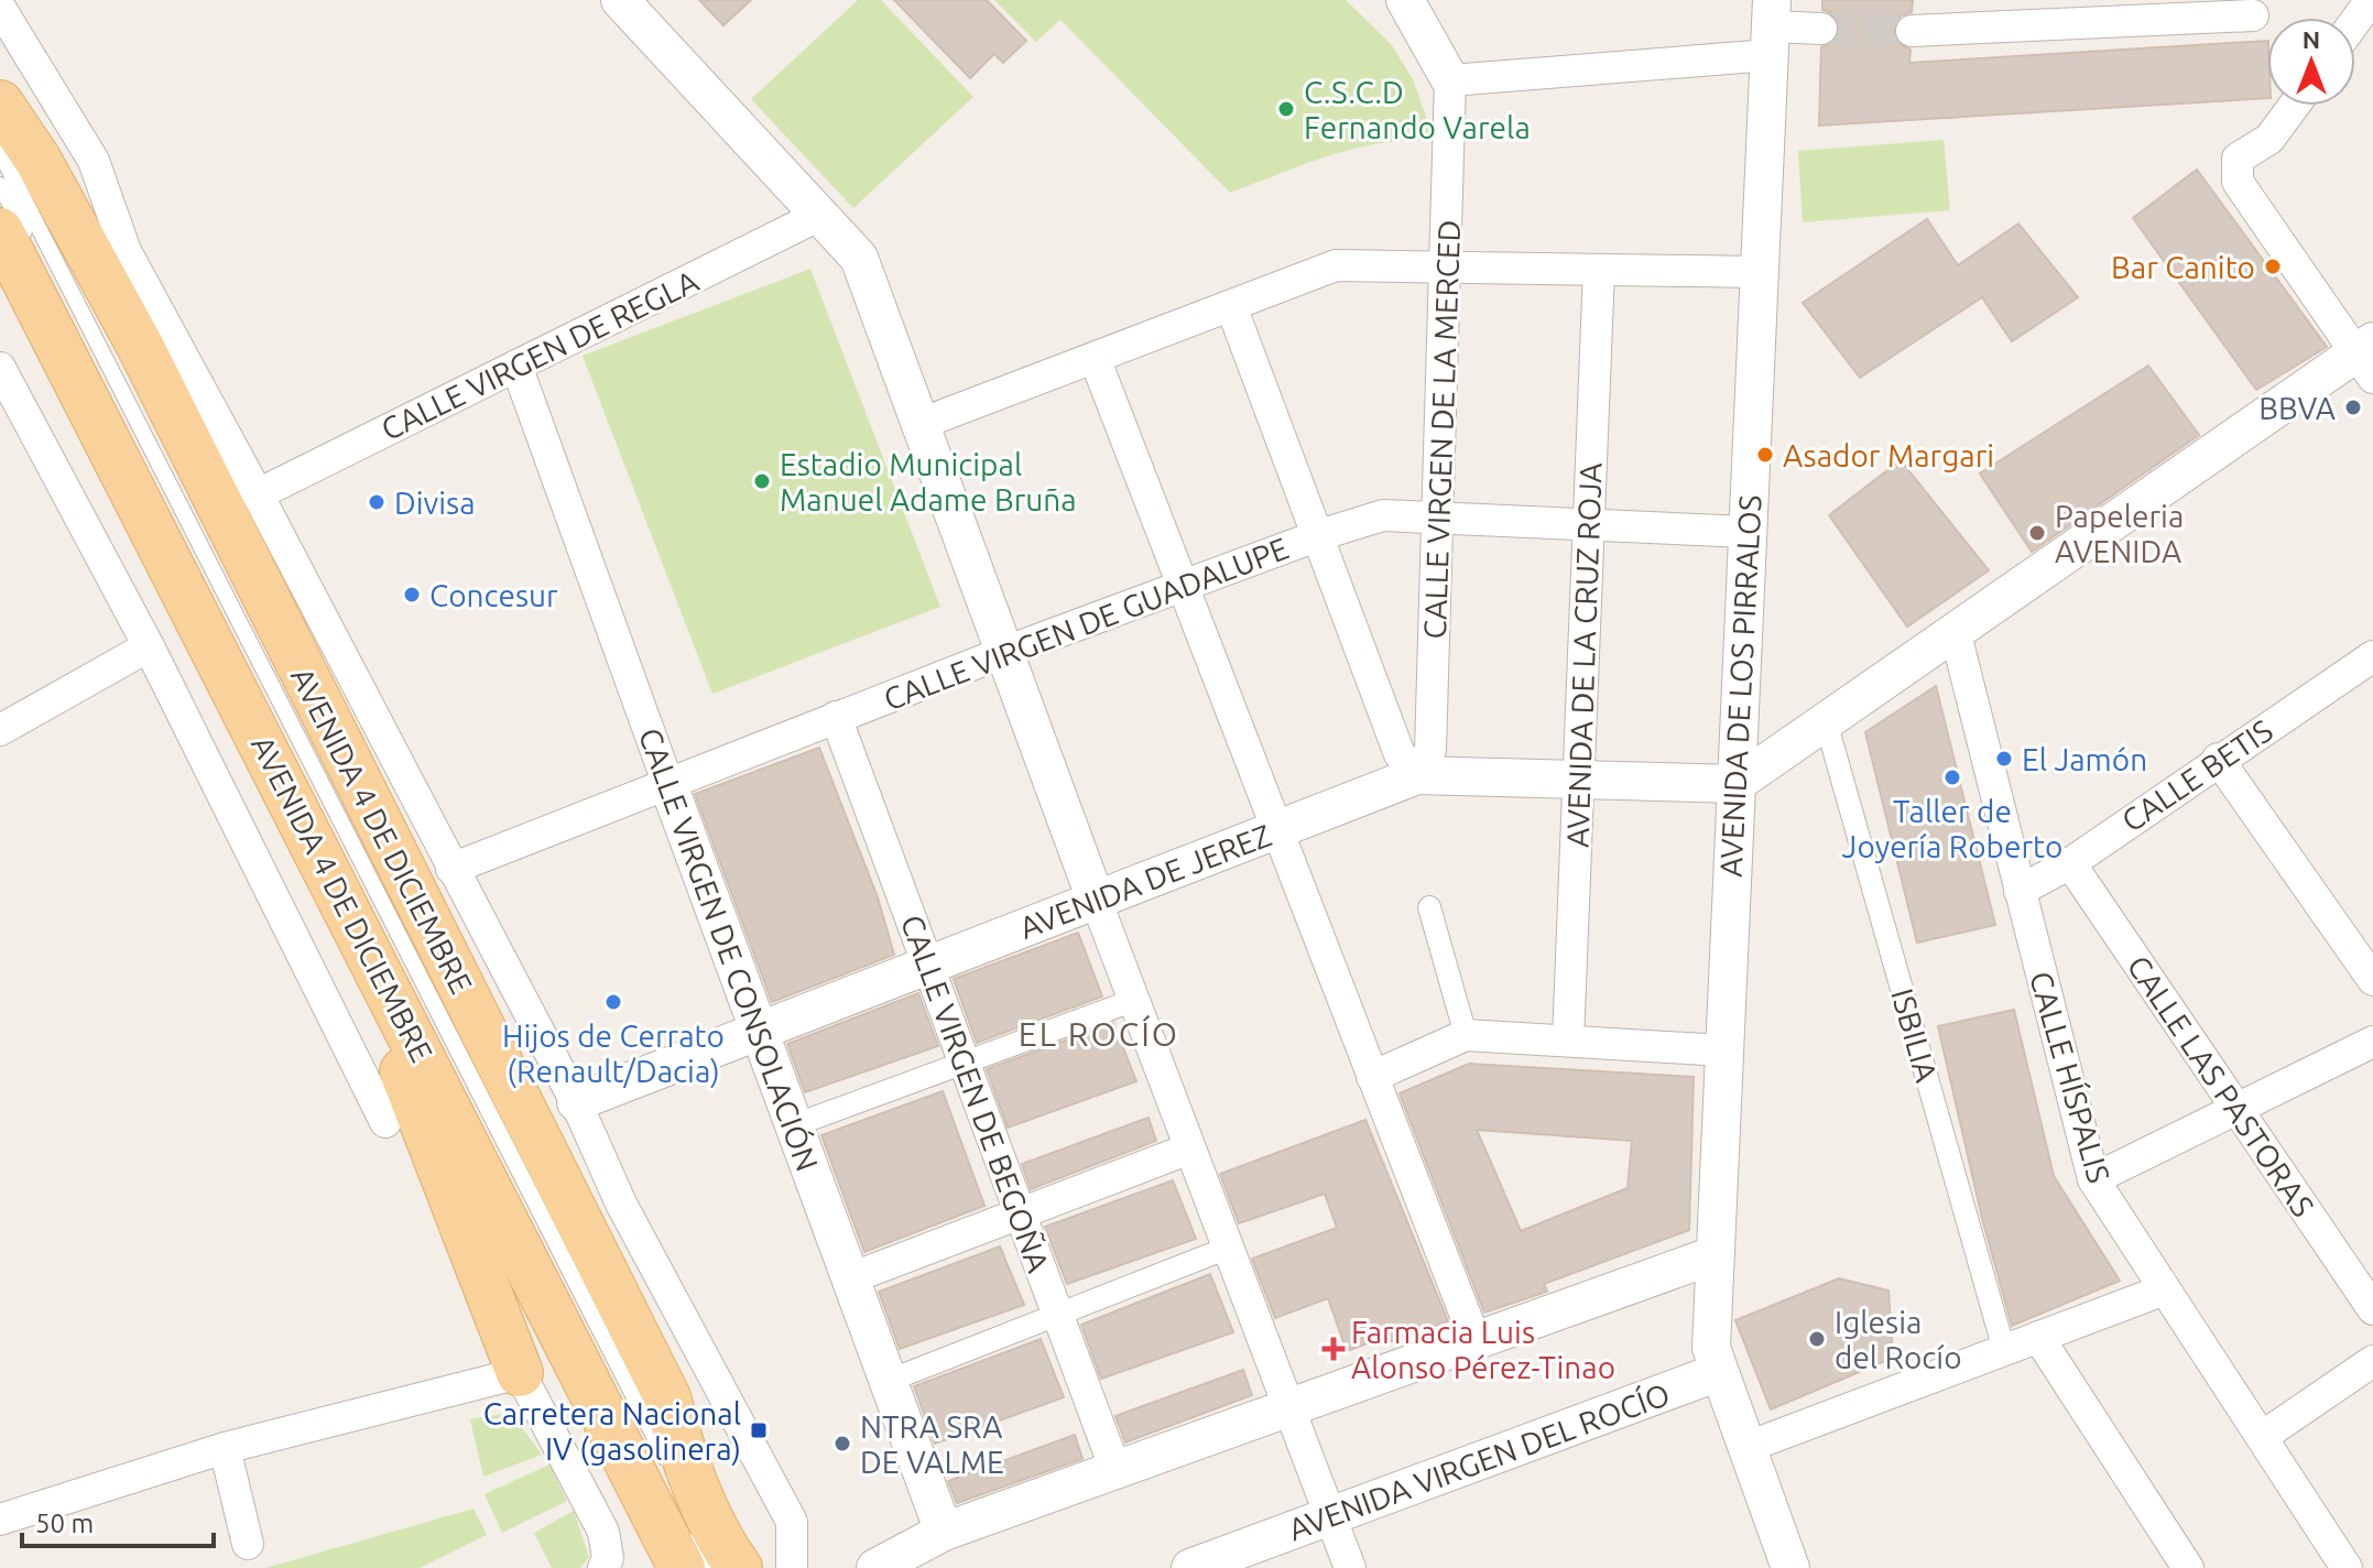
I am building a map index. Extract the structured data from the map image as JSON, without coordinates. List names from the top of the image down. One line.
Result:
{"streets":{"main road":["AVENIDA 4 DE DICIEMBRE"],"street":["CALLE VIRGEN DE REGLA","CALLE VIRGEN DE LA MERCED","CALLE VIRGEN DE GUADALUPE","AVENIDA DE LA CRUZ ROJA","AVENIDA DE LOS PIRRALOS","CALLE BETIS","AVENIDA DE JEREZ","CALLE VIRGEN DE CONSOLACIÓN","ISBILIA","CALLE HÍSPALIS","CALLE LAS PASTORAS","CALLE VIRGEN DE BEGOÑA","AVENIDA VIRGEN DEL ROCÍO"]},"crossings":[["CALLE VIRGEN DE REGLA","CALLE VIRGEN DE CONSOLACIÓN"],["CALLE VIRGEN DE LA MERCED","CALLE VIRGEN DE GUADALUPE"],["CALLE VIRGEN DE LA MERCED","AVENIDA DE JEREZ"],["CALLE VIRGEN DE GUADALUPE","AVENIDA DE LA CRUZ ROJA"],["CALLE VIRGEN DE GUADALUPE","AVENIDA DE LOS PIRRALOS"],["CALLE VIRGEN DE GUADALUPE","CALLE VIRGEN DE CONSOLACIÓN"],["CALLE VIRGEN DE GUADALUPE","CALLE VIRGEN DE BEGOÑA"],["AVENIDA DE LA CRUZ ROJA","AVENIDA DE JEREZ"],["AVENIDA DE LOS PIRRALOS","AVENIDA DE JEREZ"],["AVENIDA DE LOS PIRRALOS","AVENIDA VIRGEN DEL ROCÍO"],["CALLE BETIS","CALLE HÍSPALIS"],["CALLE BETIS","CALLE LAS PASTORAS"],["AVENIDA DE JEREZ","CALLE VIRGEN DE CONSOLACIÓN"],["AVENIDA DE JEREZ","CALLE VIRGEN DE BEGOÑA"]],"districts":["EL ROCÍO"],"places":{"other":["C.S.C.D Fernando Varela","Bar Canito","BBVA","Asador Margari","Estadio Municipal Manuel Adame Bruña","Divisa","Papeleria AVENIDA","Concesur","El Jamón","Taller de Joyería Roberto","Hijos de Cerrato (Renault/Dacia)","Iglesia del Rocío","NTRA SRA DE VALME"],"health":["Farmacia Luis Alonso Pérez-Tinao"],"transit":["Carretera Nacional IV (gasolinera)"]},"scale_bar":"50 m","north":"top"}
